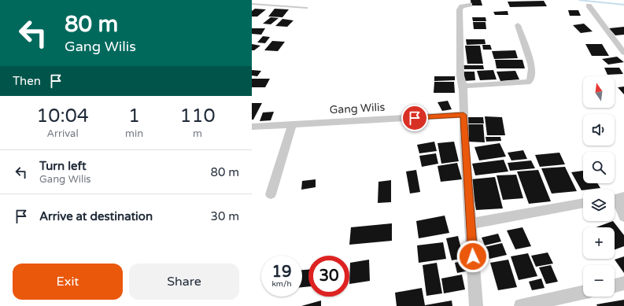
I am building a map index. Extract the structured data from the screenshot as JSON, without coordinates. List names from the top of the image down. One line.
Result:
{"streets":{"street":["Gang Wilis"]},"north":"top","page":{"turn":["80 m","Gang Wilis"],"then":"Then","map_buttons":["+","−"],"eta":["10:04","Arrival","1","min","110","m"],"list":[{"name":"Turn left","note":"Gang Wilis","value":"80 m"},{"name":"Arrive at destination","value":"30 m"}],"speed":"19 km/h","limit":"30","buttons":["Exit","Share"]}}
